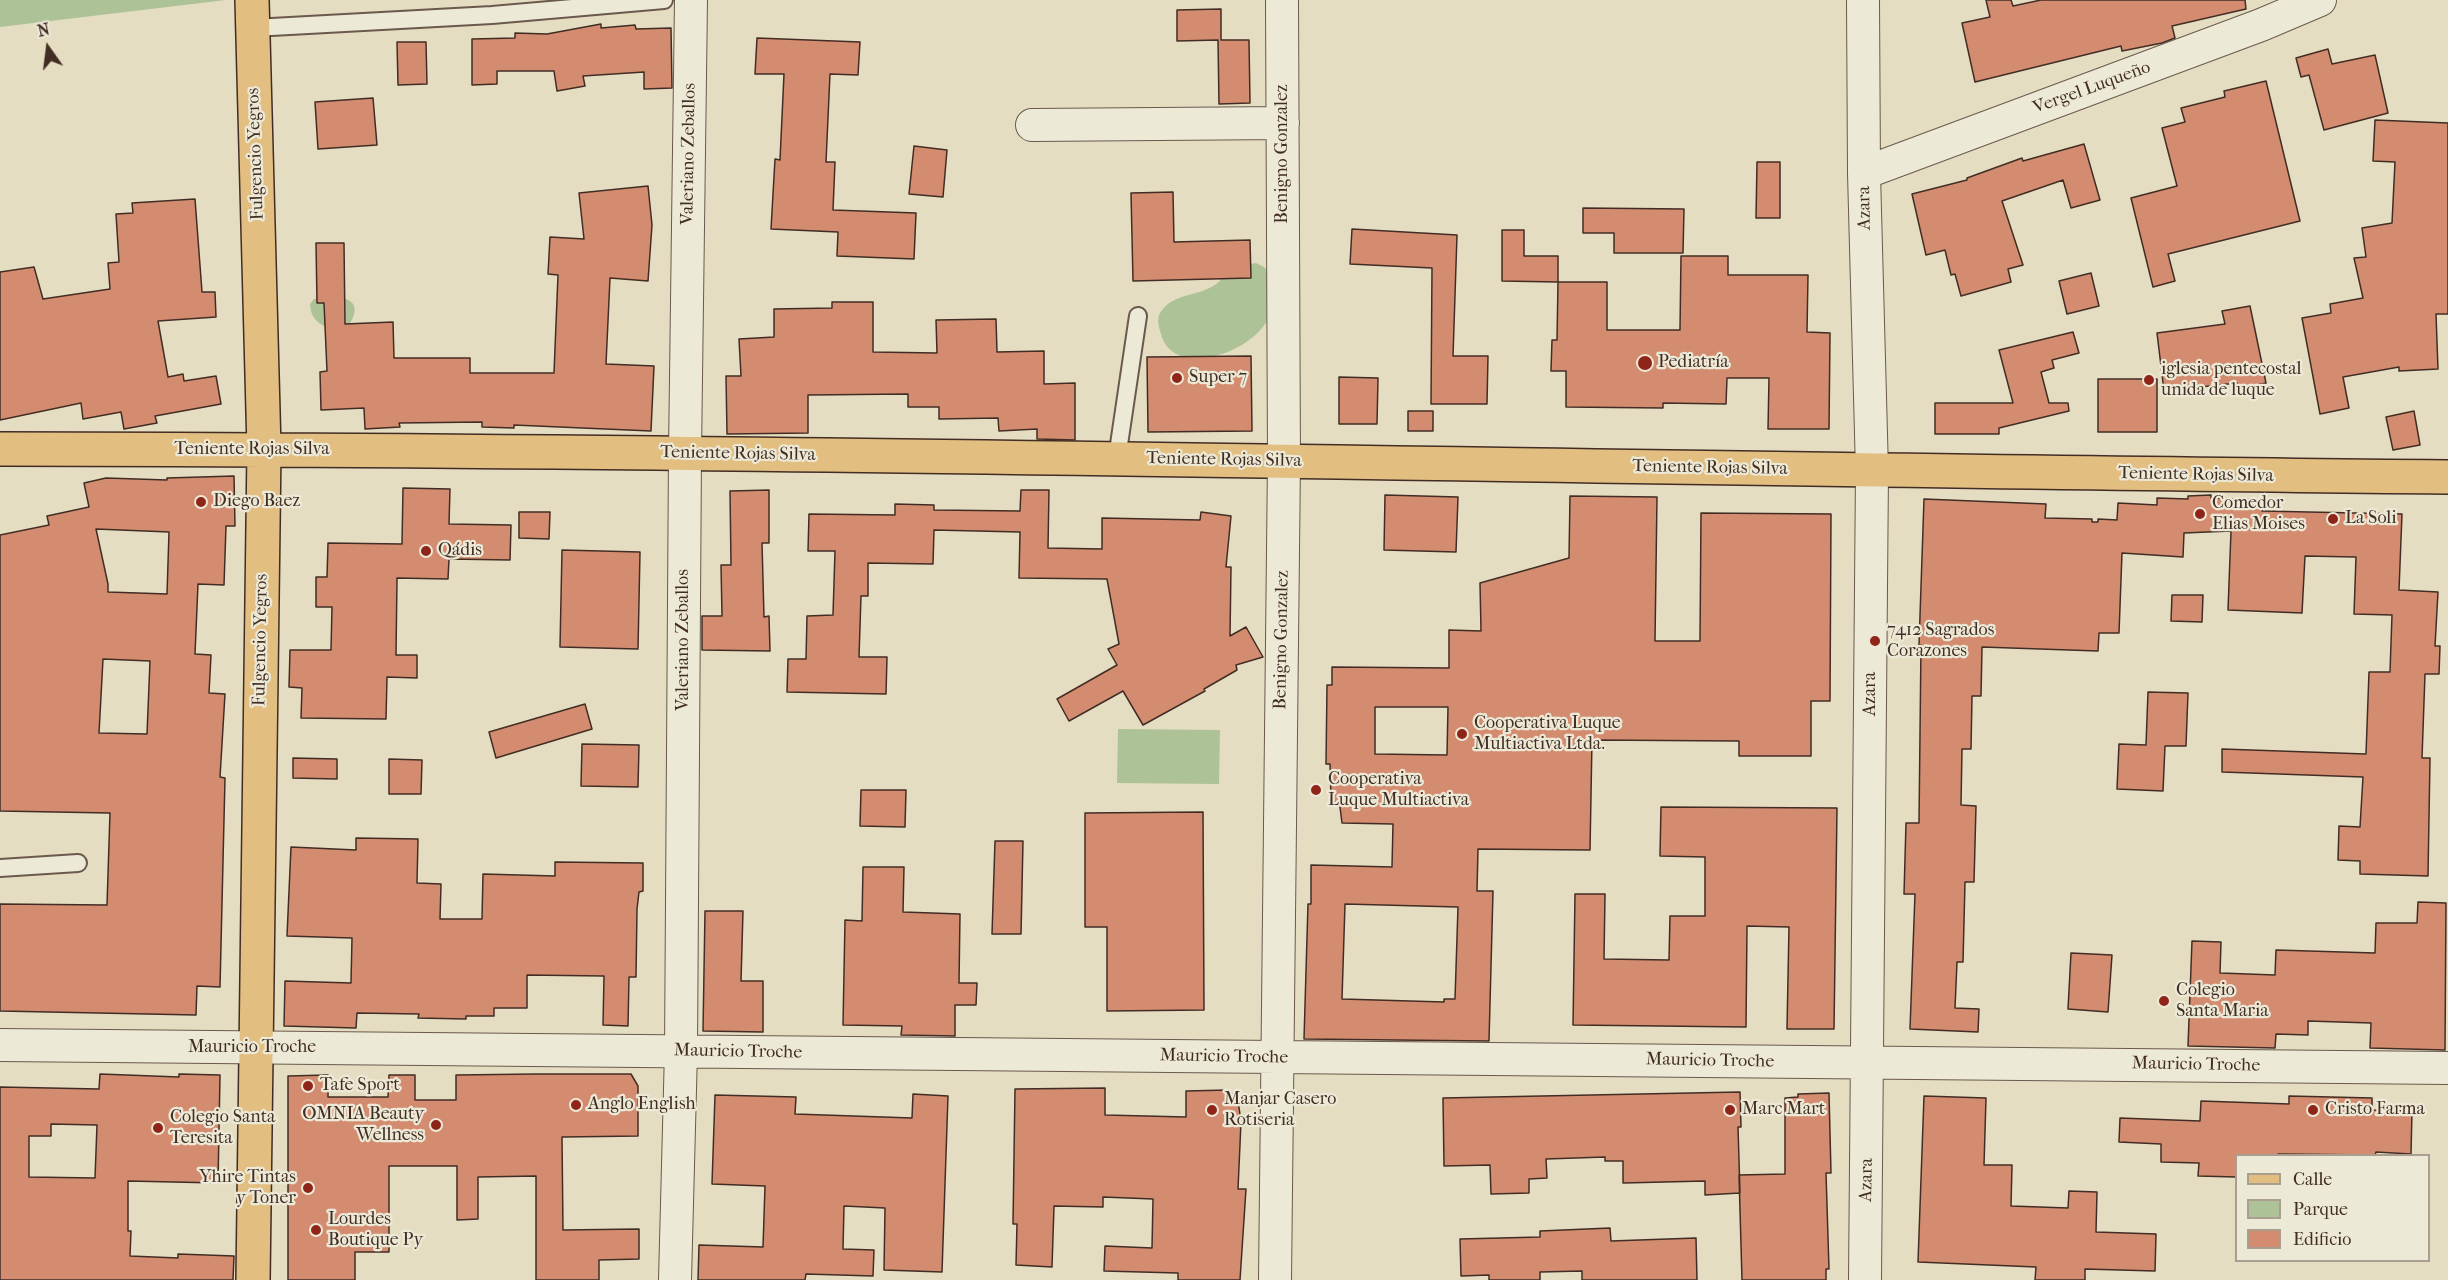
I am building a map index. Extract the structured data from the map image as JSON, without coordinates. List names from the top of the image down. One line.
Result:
{"streets":{"main road":["Fulgencio Yegros","Teniente Rojas Silva"],"street":["Vergel Luqueño","Valeriano Zeballos","Benigno Gonzalez","Azara","Mauricio Troche"]},"crossings":[["Vergel Luqueño","Azara"],["Fulgencio Yegros","Teniente Rojas Silva"],["Fulgencio Yegros","Mauricio Troche"],["Valeriano Zeballos","Teniente Rojas Silva"],["Valeriano Zeballos","Mauricio Troche"],["Benigno Gonzalez","Teniente Rojas Silva"],["Benigno Gonzalez","Mauricio Troche"],["Azara","Teniente Rojas Silva"],["Azara","Mauricio Troche"]],"places":["Pediatría","Super 7","iglesia pentecostal unida de luque","Diego Baez","Comedor Elias Moises","La Soli","Qádis","7412 Sagrados Corazones","Cooperativa Luque Multiactiva Ltda.","Cooperativa Luque Multiactiva","Colegio Santa Maria","Tafe Sport","Anglo English","Manjar Casero Rotiseria","Marc Mart","Cristo Farma","OMNIA Beauty Wellness","Colegio Santa Teresita","Yhire Tintas y Toner","Lourdes Boutique Py"],"legend":["Calle","Parque","Edificio"],"north":"top"}
